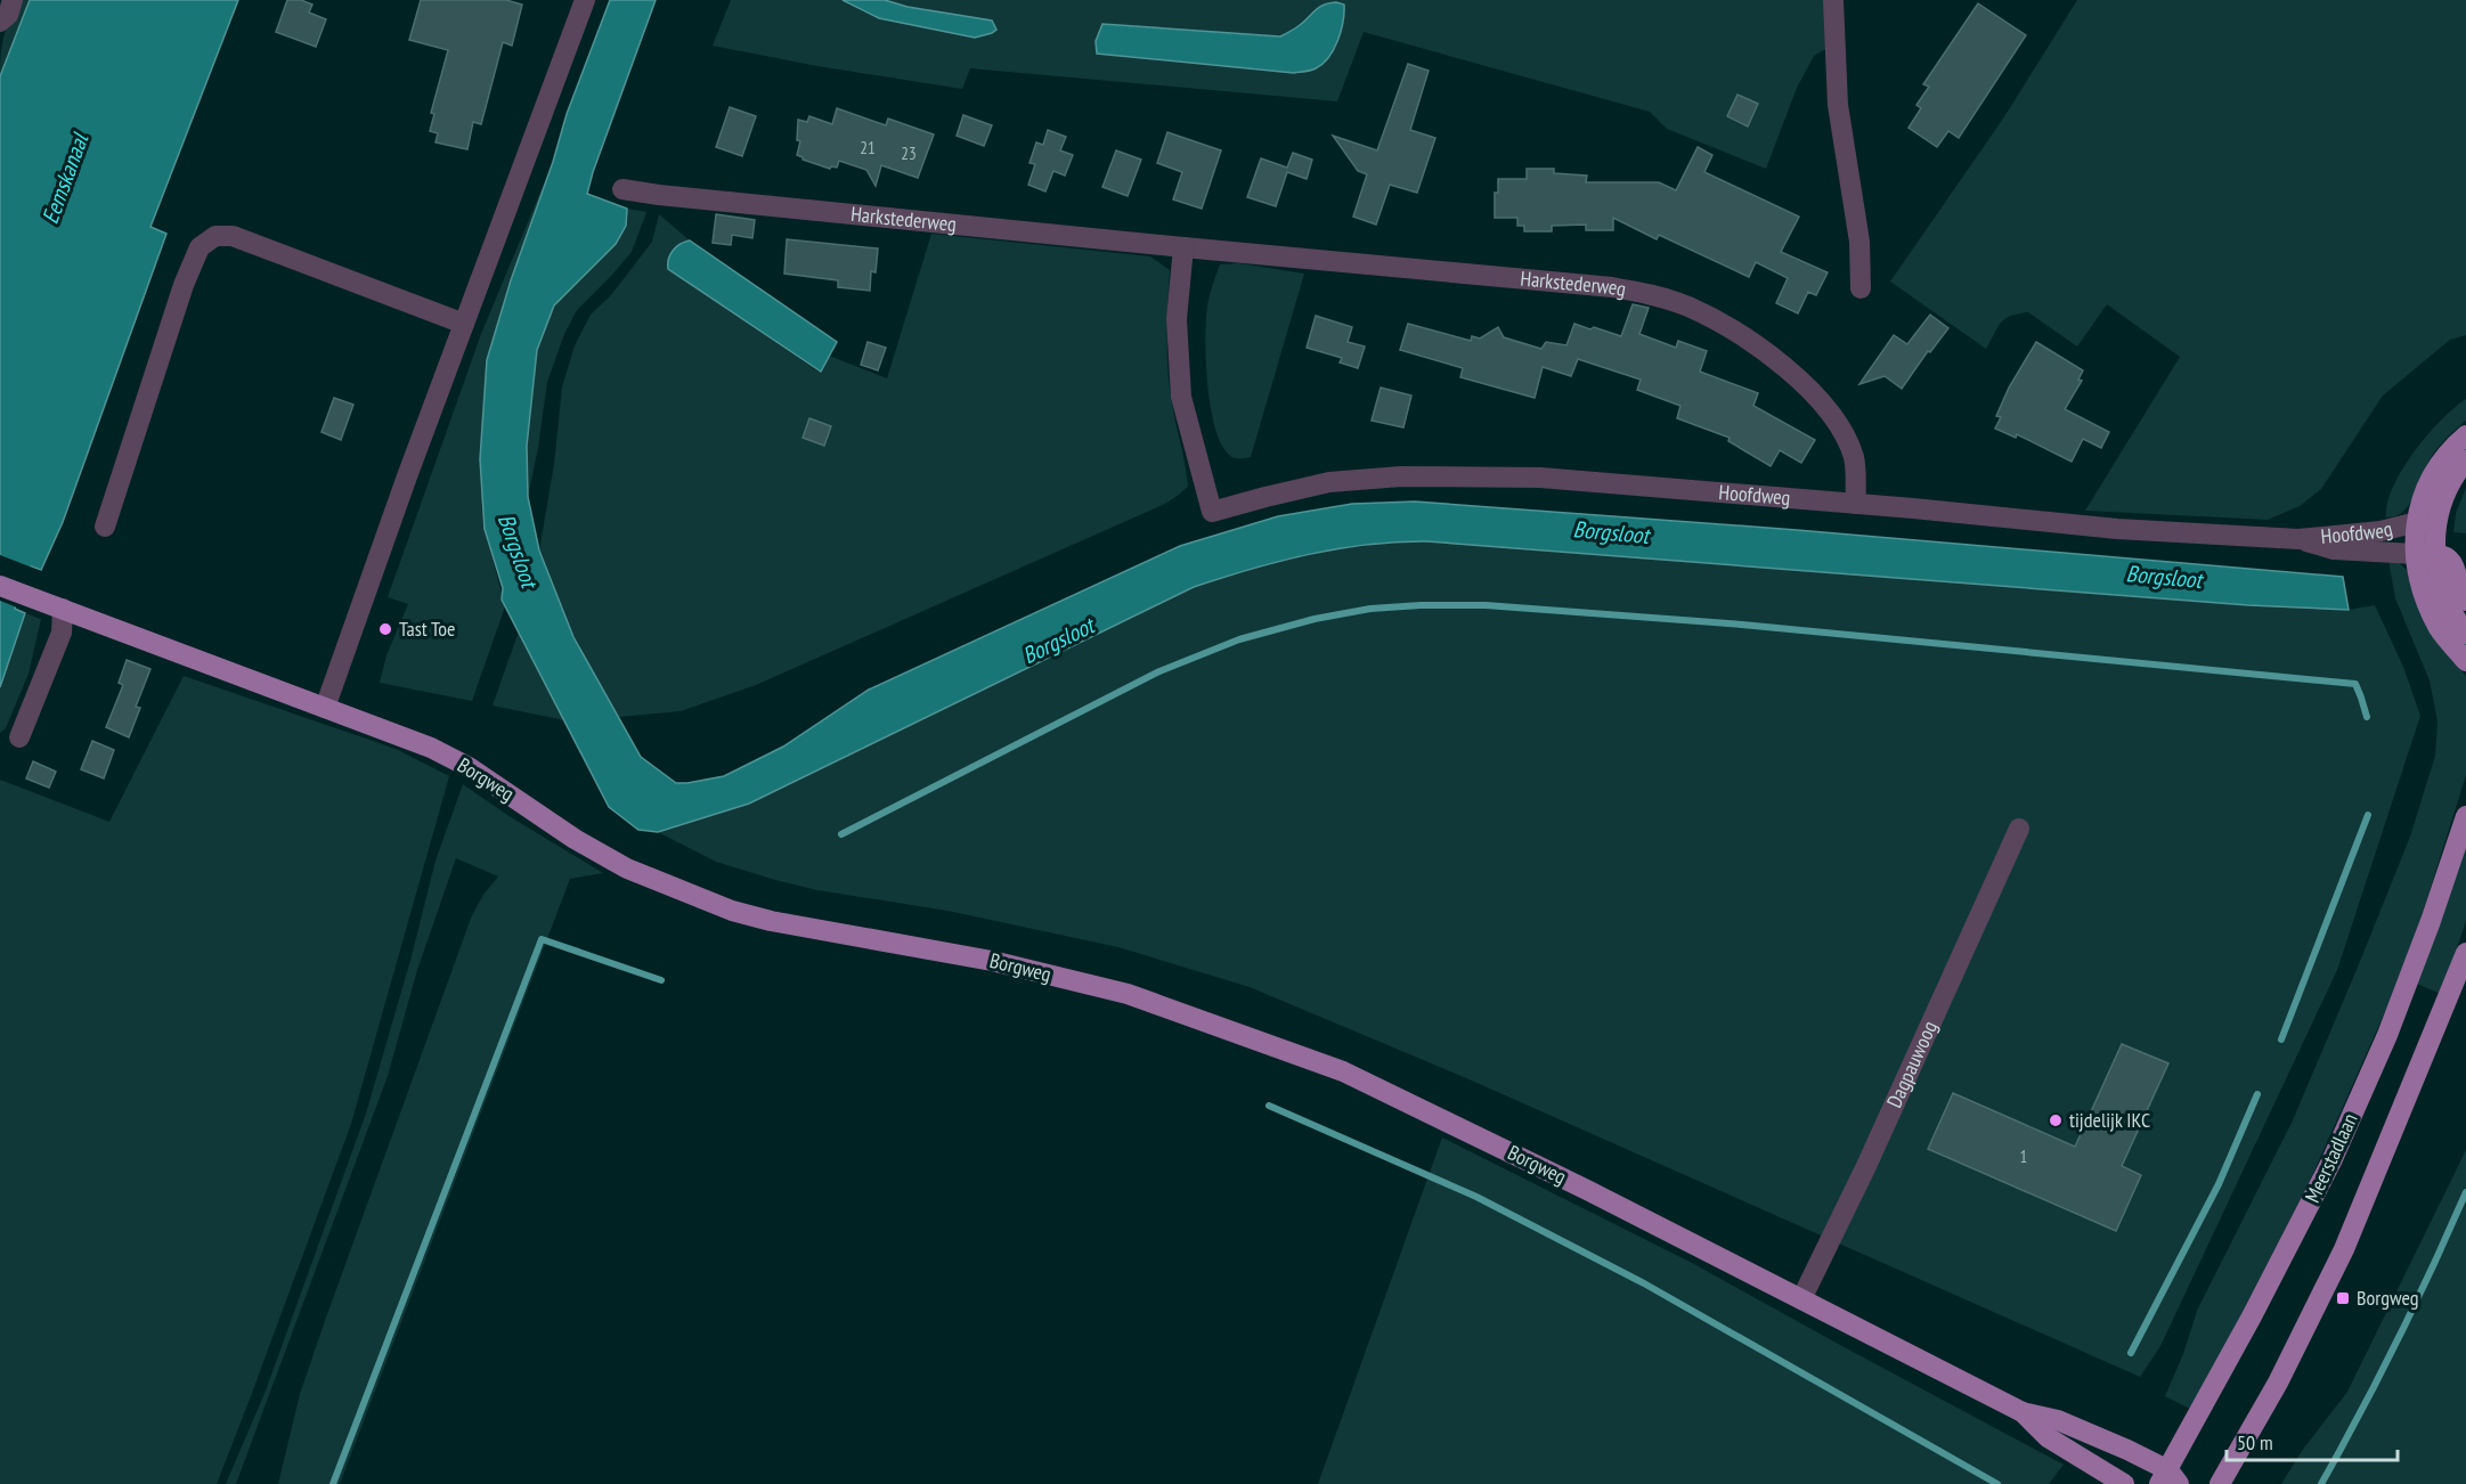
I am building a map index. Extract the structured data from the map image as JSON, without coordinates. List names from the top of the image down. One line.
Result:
{"streets":{"main road":["Borgweg","Meerstadlaan"],"street":["Harkstederweg","Hoofdweg","Dagpauwoog"]},"crossings":[["Harkstederweg","Hoofdweg"],["Borgweg","Dagpauwoog"],["Borgweg","Meerstadlaan"]],"water":["Eemskanaal","Borgsloot"],"places":{"other":["Tast Toe","tijdelijk IKC"],"transit":["Borgweg"]},"house_numbers":["21","23","1"],"scale_bar":"50 m"}
